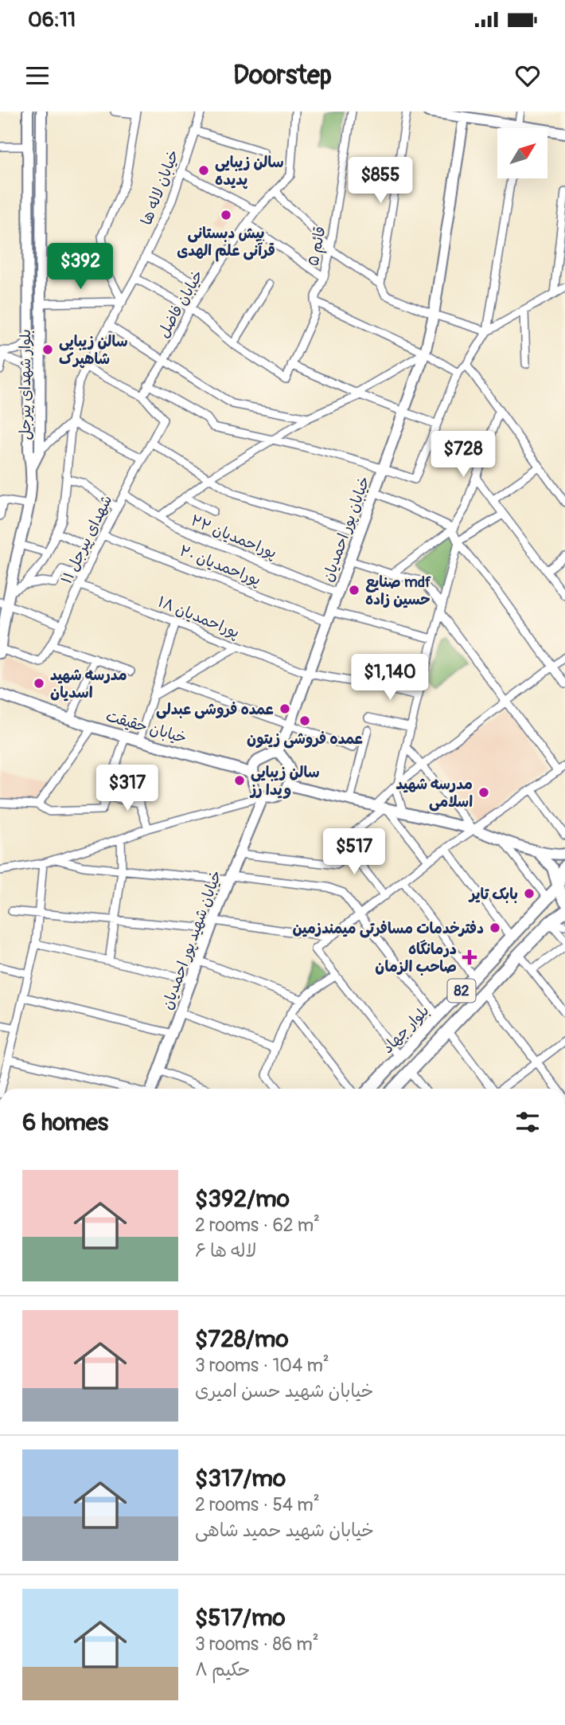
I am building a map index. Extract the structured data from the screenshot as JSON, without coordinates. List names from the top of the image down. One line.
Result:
{"streets":{"main road":["82","بلوار جهاد"],"street":["خیابان لاله ها","قائم ۵","خیابان فاضل","بلوار شهدای پیرجل","خیابان پور احمدیان","پوراحمدیان ۲۲","شهدای پیرجل ۱۱","پوراحمدیان ۲۰","پوراحمدیان ۱۸","خیابان حقیقت","خیابان شهید پور احمدیان"]},"crossings":[["خیابان فاضل","شهدای پیرجل ۱۱"],["خیابان پور احمدیان","پوراحمدیان ۲۲"],["خیابان پور احمدیان","پوراحمدیان ۲۰"],["خیابان پور احمدیان","پوراحمدیان ۱۸"],["خیابان پور احمدیان","خیابان حقیقت"],["خیابان پور احمدیان","خیابان شهید پور احمدیان"],["پوراحمدیان ۲۲","شهدای پیرجل ۱۱"],["شهدای پیرجل ۱۱","پوراحمدیان ۲۰"],["شهدای پیرجل ۱۱","پوراحمدیان ۱۸"],["خیابان حقیقت","خیابان شهید پور احمدیان"],["82","بلوار جهاد"]],"places":{"other":["سالن زیبایی پدیده","پیش دبستانی قرآنی علم الهدی","سالن زیبایی شاهپرک","صنایع mdf حسین زاده","مدرسه شهید اسدیان","عمده فروشی عبدلی","عمده فروشی زیتون","سالن زیبایی ویدا رز","مدرسه شهید اسلامی","بابک تایر","دفترخدمات مسافرتی میمندزمین"],"health":["درمانگاه صاحب الزمان"]},"north":"top right","page":{"status":"06:11","header":"Doorstep","price":["$855","$392","$728","$1,140","$317","$517"],"heading":"6 homes","list":[{"name":"$392/mo","note":"2 rooms · 62 m² · لاله ها ۶"},{"name":"$728/mo","note":"3 rooms · 104 m² · خیابان شهید حسن امیری"},{"name":"$317/mo","note":"2 rooms · 54 m² · خیابان شهید حمید شاهی"},{"name":"$517/mo","note":"3 rooms · 86 m² · حکیم ۸"}]}}
